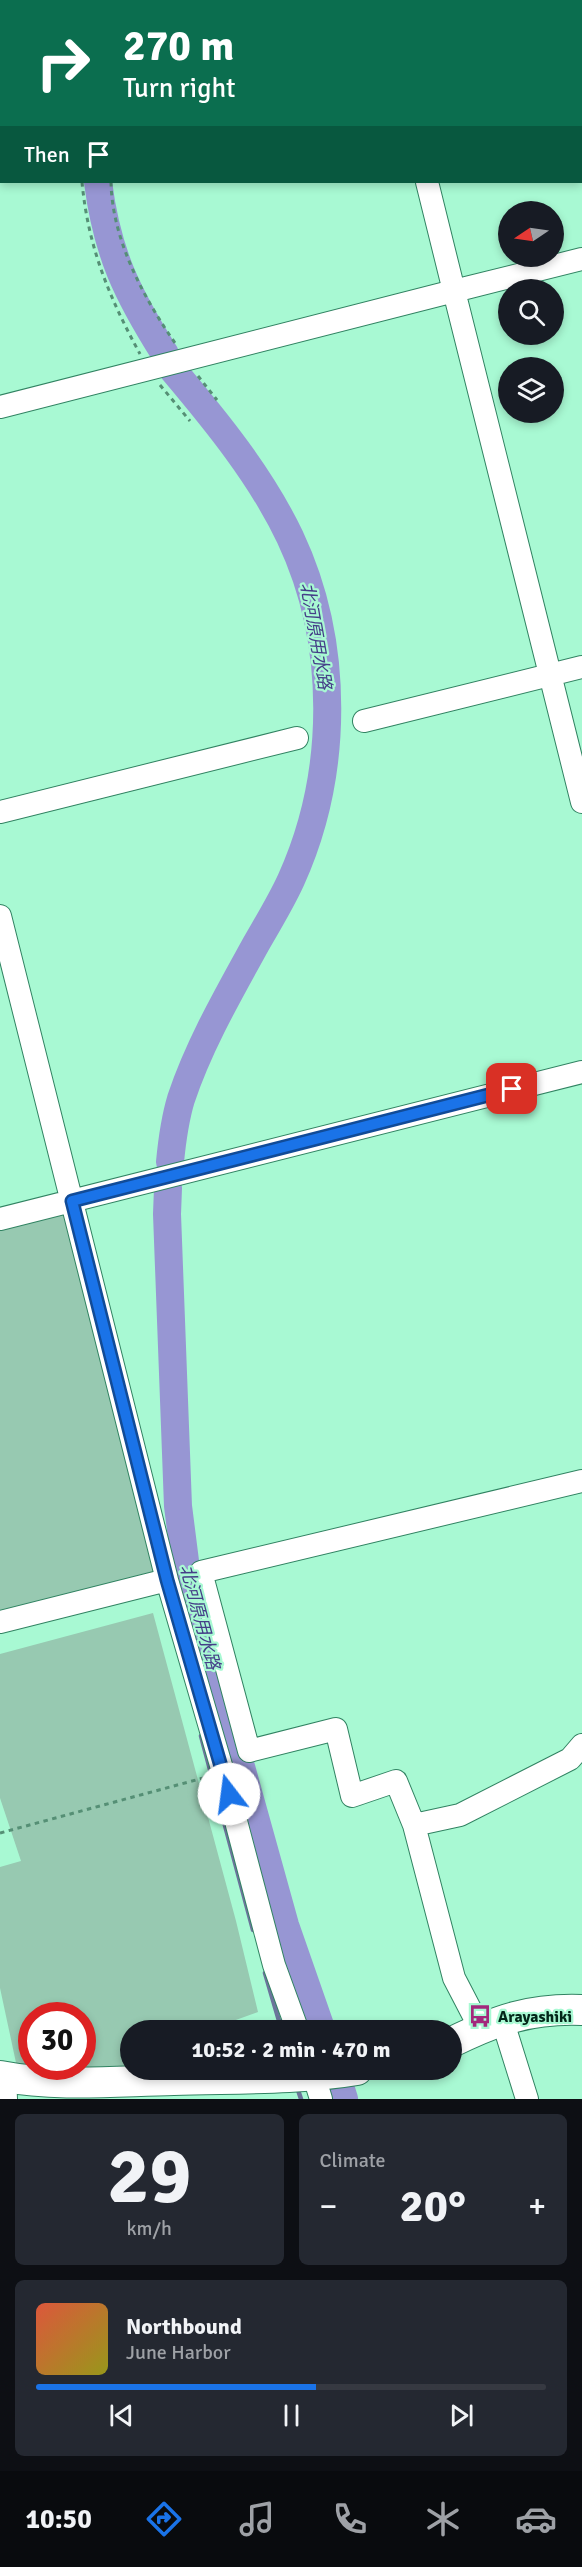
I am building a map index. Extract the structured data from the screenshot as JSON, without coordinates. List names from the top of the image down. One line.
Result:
{"water":["北河原用水路"],"places":{"bus stop":["Arayashiki"]},"north":"left","page":{"turn":["270 m","Turn right"],"then":"Then","limit":"30","trip":"10:52 · 2 min · 470 m","tile":[["29","km/h"],"Climate"],"heat":["−","20°","+"],"song":["Northbound","June Harbor"],"tabs":"10:50"}}
